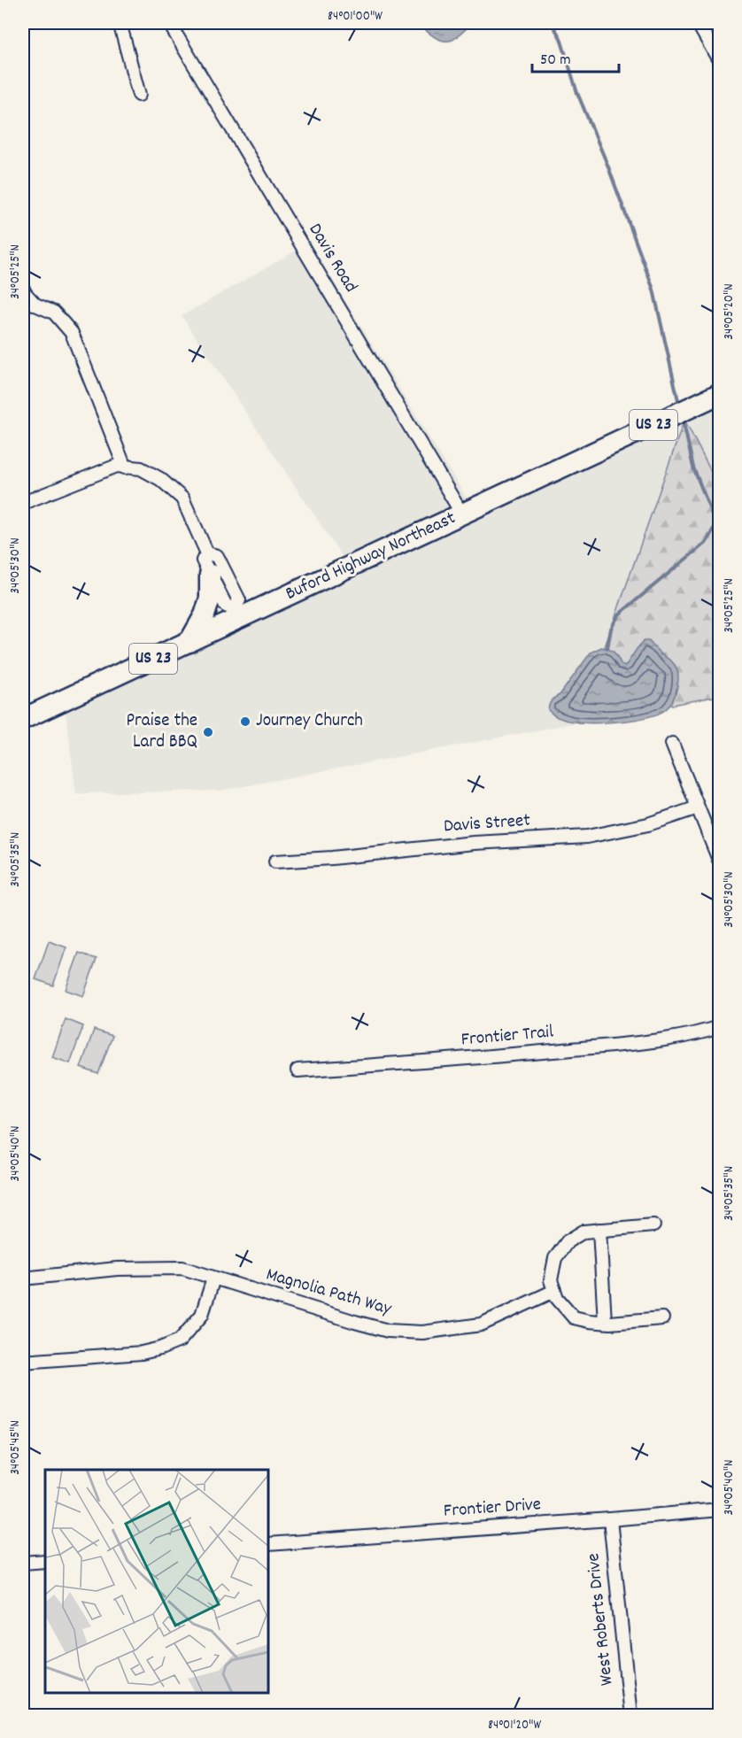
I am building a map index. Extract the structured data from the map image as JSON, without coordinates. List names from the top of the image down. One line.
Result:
{"streets":{"main road":["US 23","Buford Highway Northeast"],"street":["Davis Road","Davis Street","Frontier Trail","Magnolia Path Way","Frontier Drive","West Roberts Drive"]},"crossings":[["Davis Road","Buford Highway Northeast"],["Frontier Drive","West Roberts Drive"]],"places":["Journey Church","Praise the Lard BBQ"],"scale_bar":"50 m","coordinates":["84°01'00\"W","34°05'25\"N","34°05'20\"N","34°05'30\"N","34°05'35\"N","34°05'40\"N","34°05'45\"N","84°01'20\"W"]}
